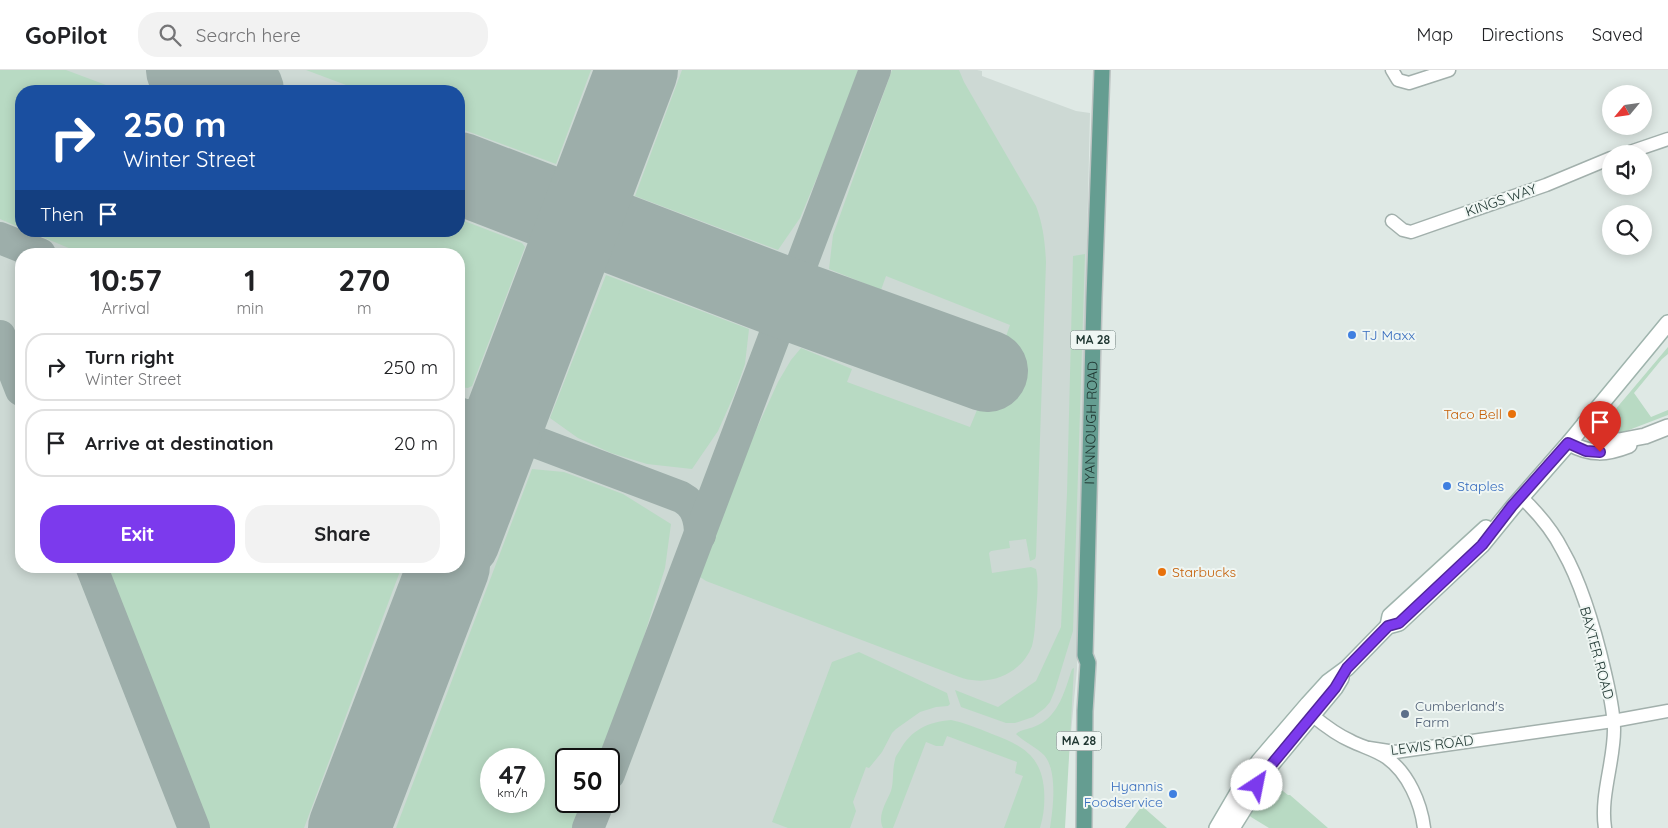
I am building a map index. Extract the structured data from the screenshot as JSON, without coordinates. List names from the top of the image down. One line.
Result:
{"streets":{"main road":["MA 28","IYANNOUGH ROAD"],"street":["KINGS WAY","BAXTER ROAD","LEWIS ROAD"]},"crossings":[["BAXTER ROAD","LEWIS ROAD"]],"places":["TJ Maxx","Taco Bell","Staples","Starbucks","Cumberland's Farm","Hyannis Foodservice"],"north":"bottom left","page":{"header":"GoPilot","search":"Search here","nav":["Map","Directions","Saved"],"turn":["250 m","Winter Street"],"then":"Then","eta":["10:57","Arrival","1","min","270","m"],"list":[{"name":"Turn right","note":"Winter Street","value":"250 m"},{"name":"Arrive at destination","value":"20 m"}],"buttons":["Exit","Share"],"speed":"47 km/h","limit":"50"}}
